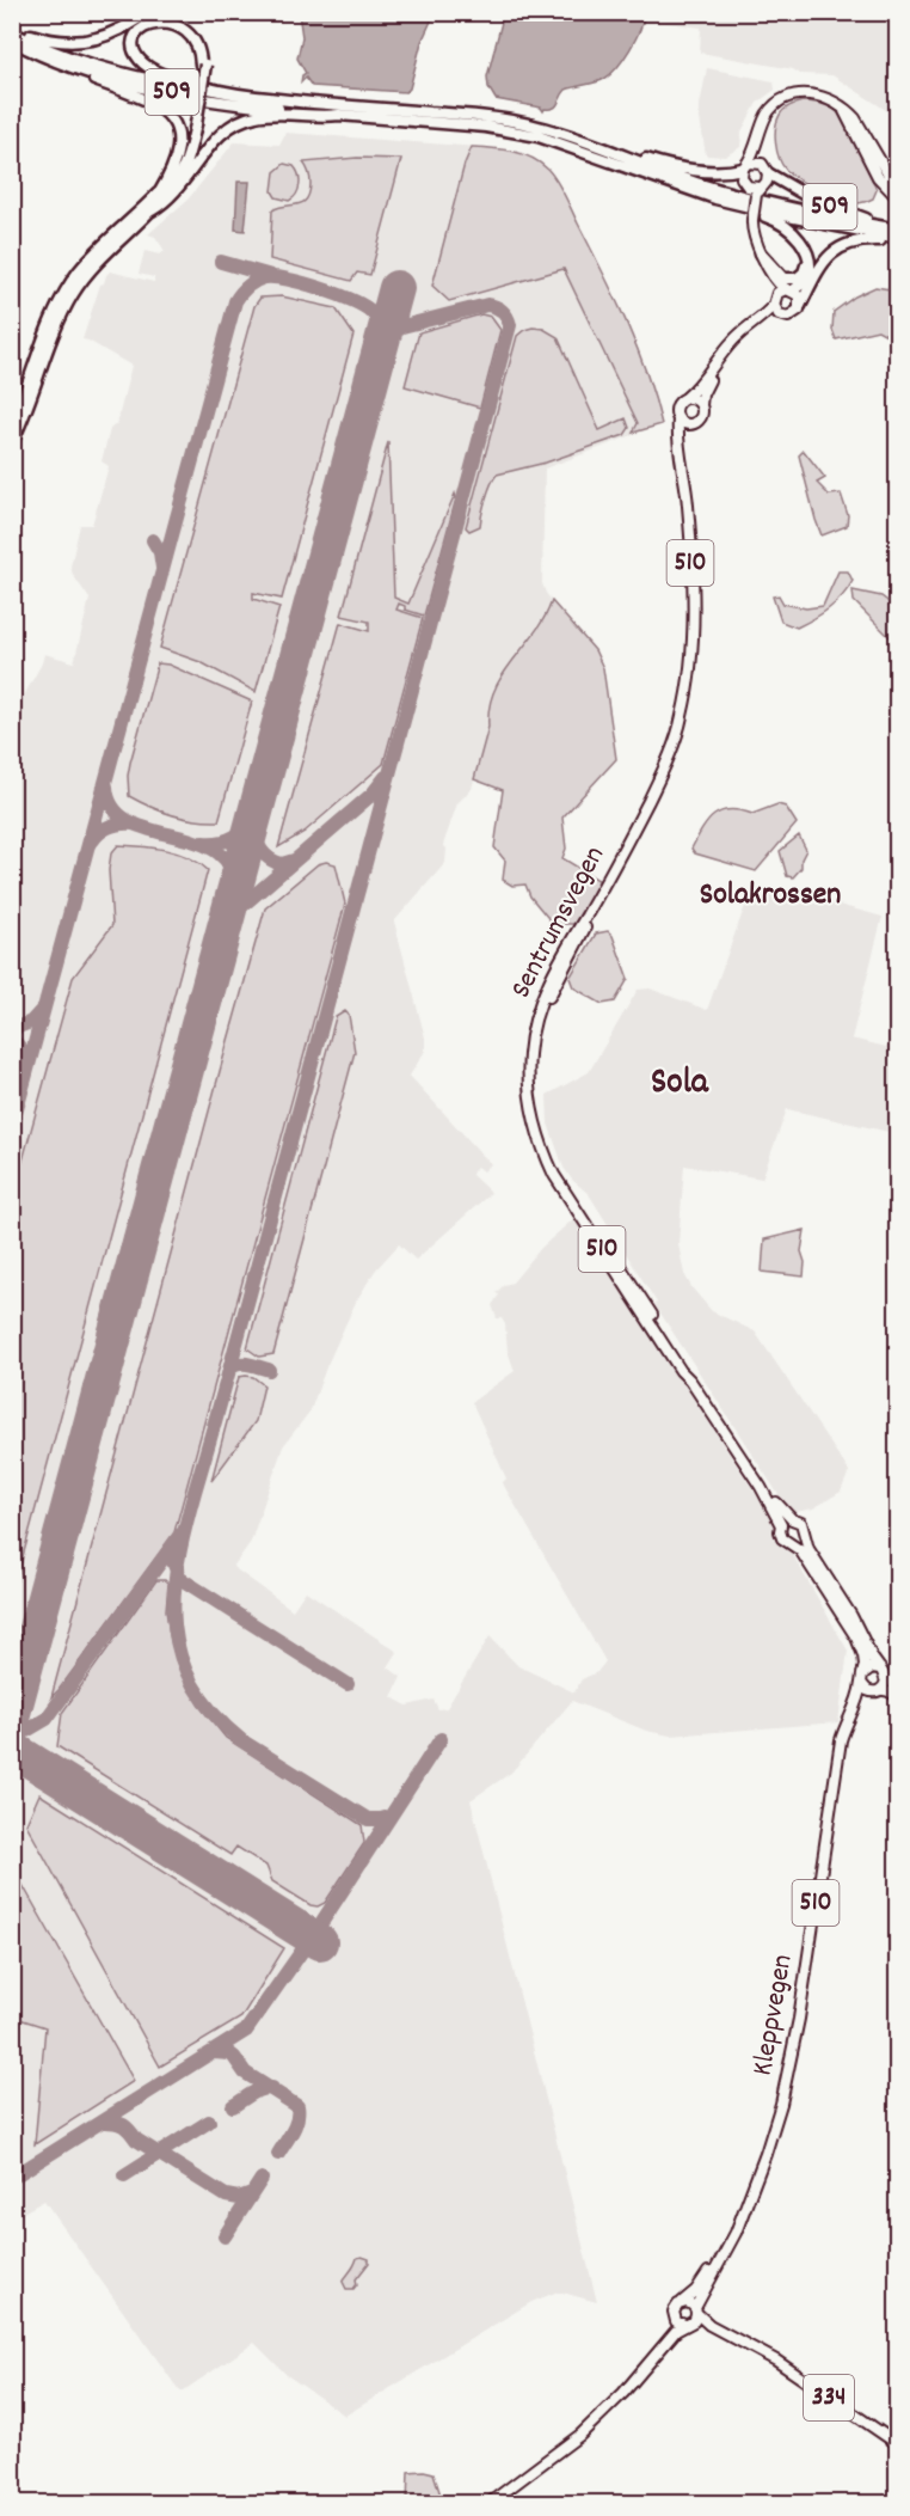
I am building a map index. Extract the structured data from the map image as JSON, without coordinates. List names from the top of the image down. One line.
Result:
{"streets":{"highway":["509"],"main road":["510","Sentrumsvegen","Kleppvegen","334"]},"crossings":[["509","510"],["510","Sentrumsvegen"],["Sentrumsvegen","Kleppvegen"],["Kleppvegen","334"]],"districts":["Solakrossen","Sola"]}
